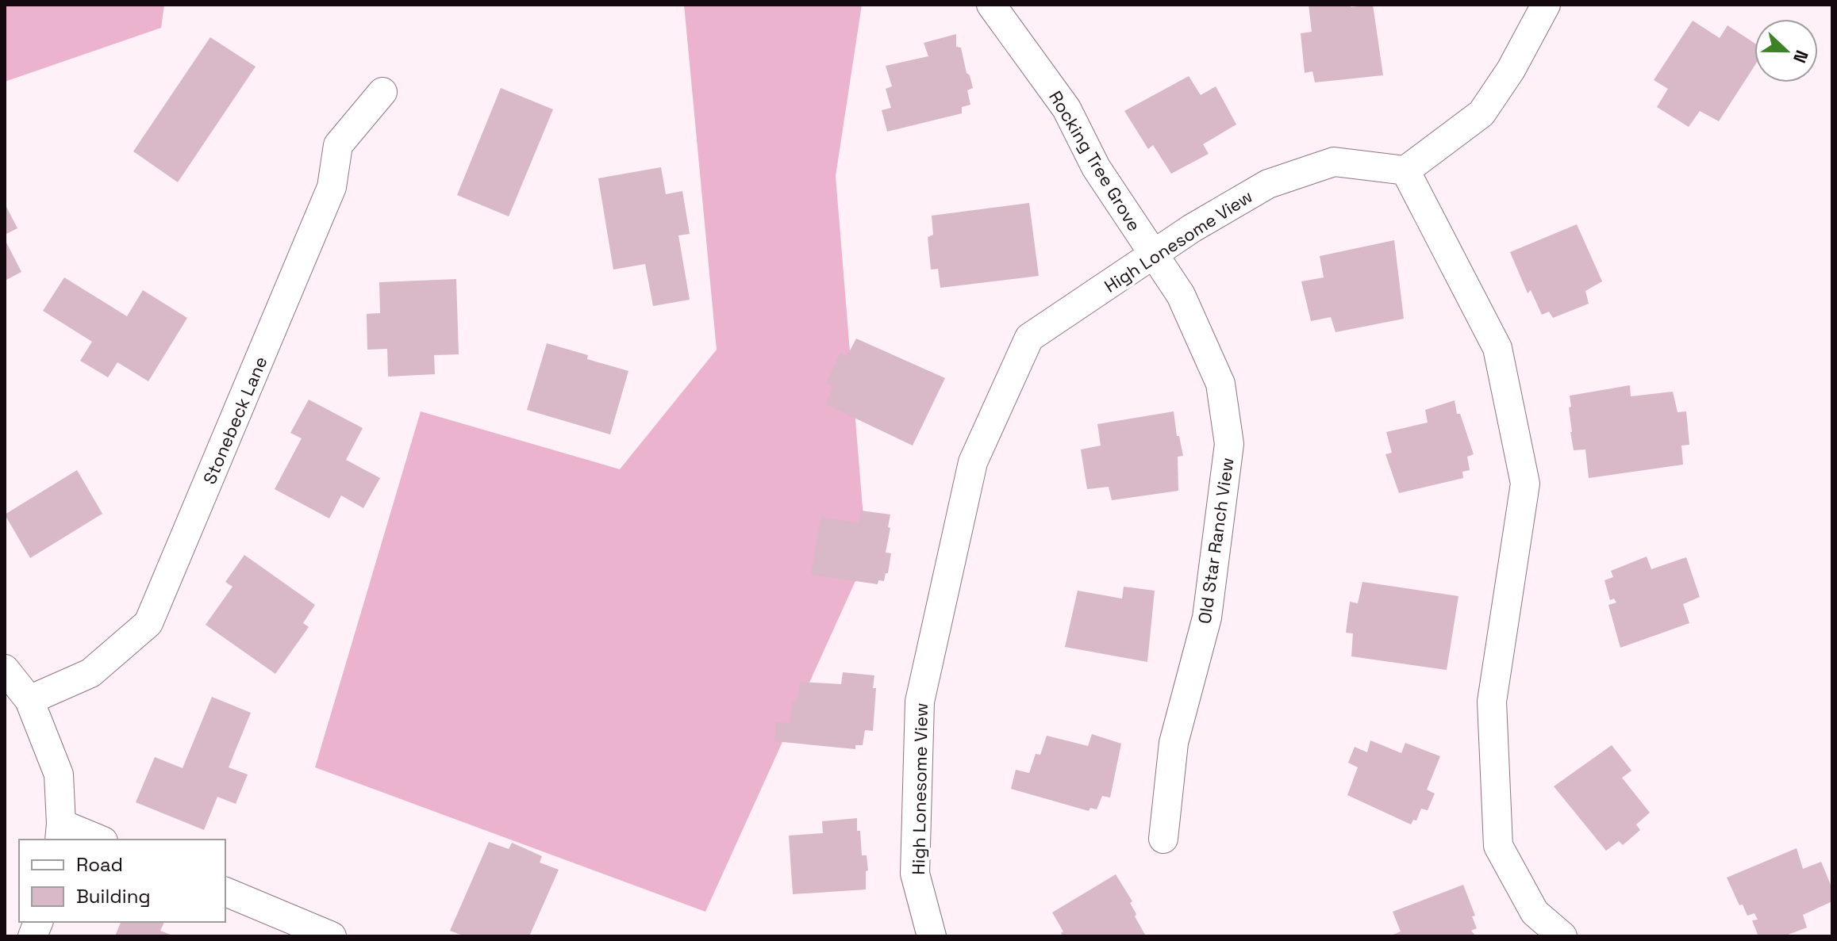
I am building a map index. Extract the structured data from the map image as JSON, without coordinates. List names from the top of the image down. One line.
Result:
{"streets":{"street":["Rocking Tree Grove","High Lonesome View","Stonebeck Lane","Old Star Ranch View"]},"crossings":[["Rocking Tree Grove","High Lonesome View"],["Rocking Tree Grove","Old Star Ranch View"],["High Lonesome View","Old Star Ranch View"]],"legend":["Road","Building"],"north":"right"}
